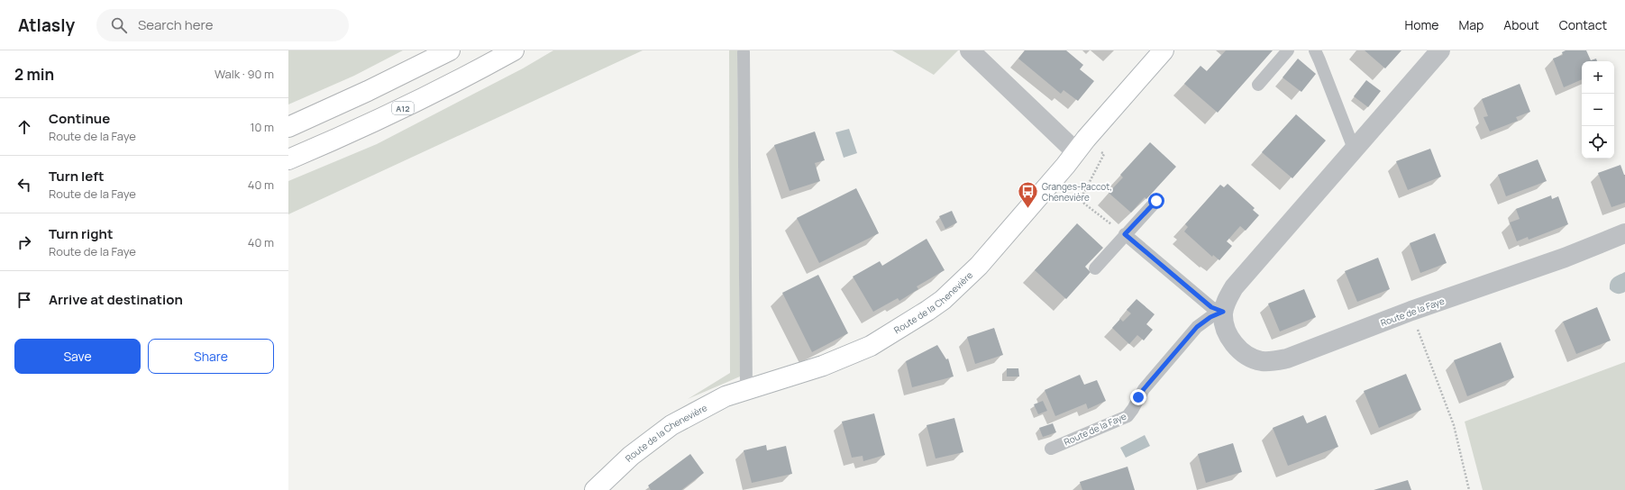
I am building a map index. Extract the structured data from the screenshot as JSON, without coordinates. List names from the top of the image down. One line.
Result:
{"streets":{"main road":["A12","Route de la Chenevière"],"street":["Route de la Faye"]},"places":{"bus stop":["Granges-Paccot, Chenevière"]},"page":{"header":"Atlasly","search":"Search here","nav":["Home","Map","About","Contact"],"heading":["2 min","Walk · 90 m"],"map_buttons":["+","−"],"list":[["Continue","Route de la Faye","10 m"],["Turn left","Route de la Faye","40 m"],["Turn right","Route de la Faye","40 m"],"Arrive at destination"],"buttons":["Save","Share"]}}
